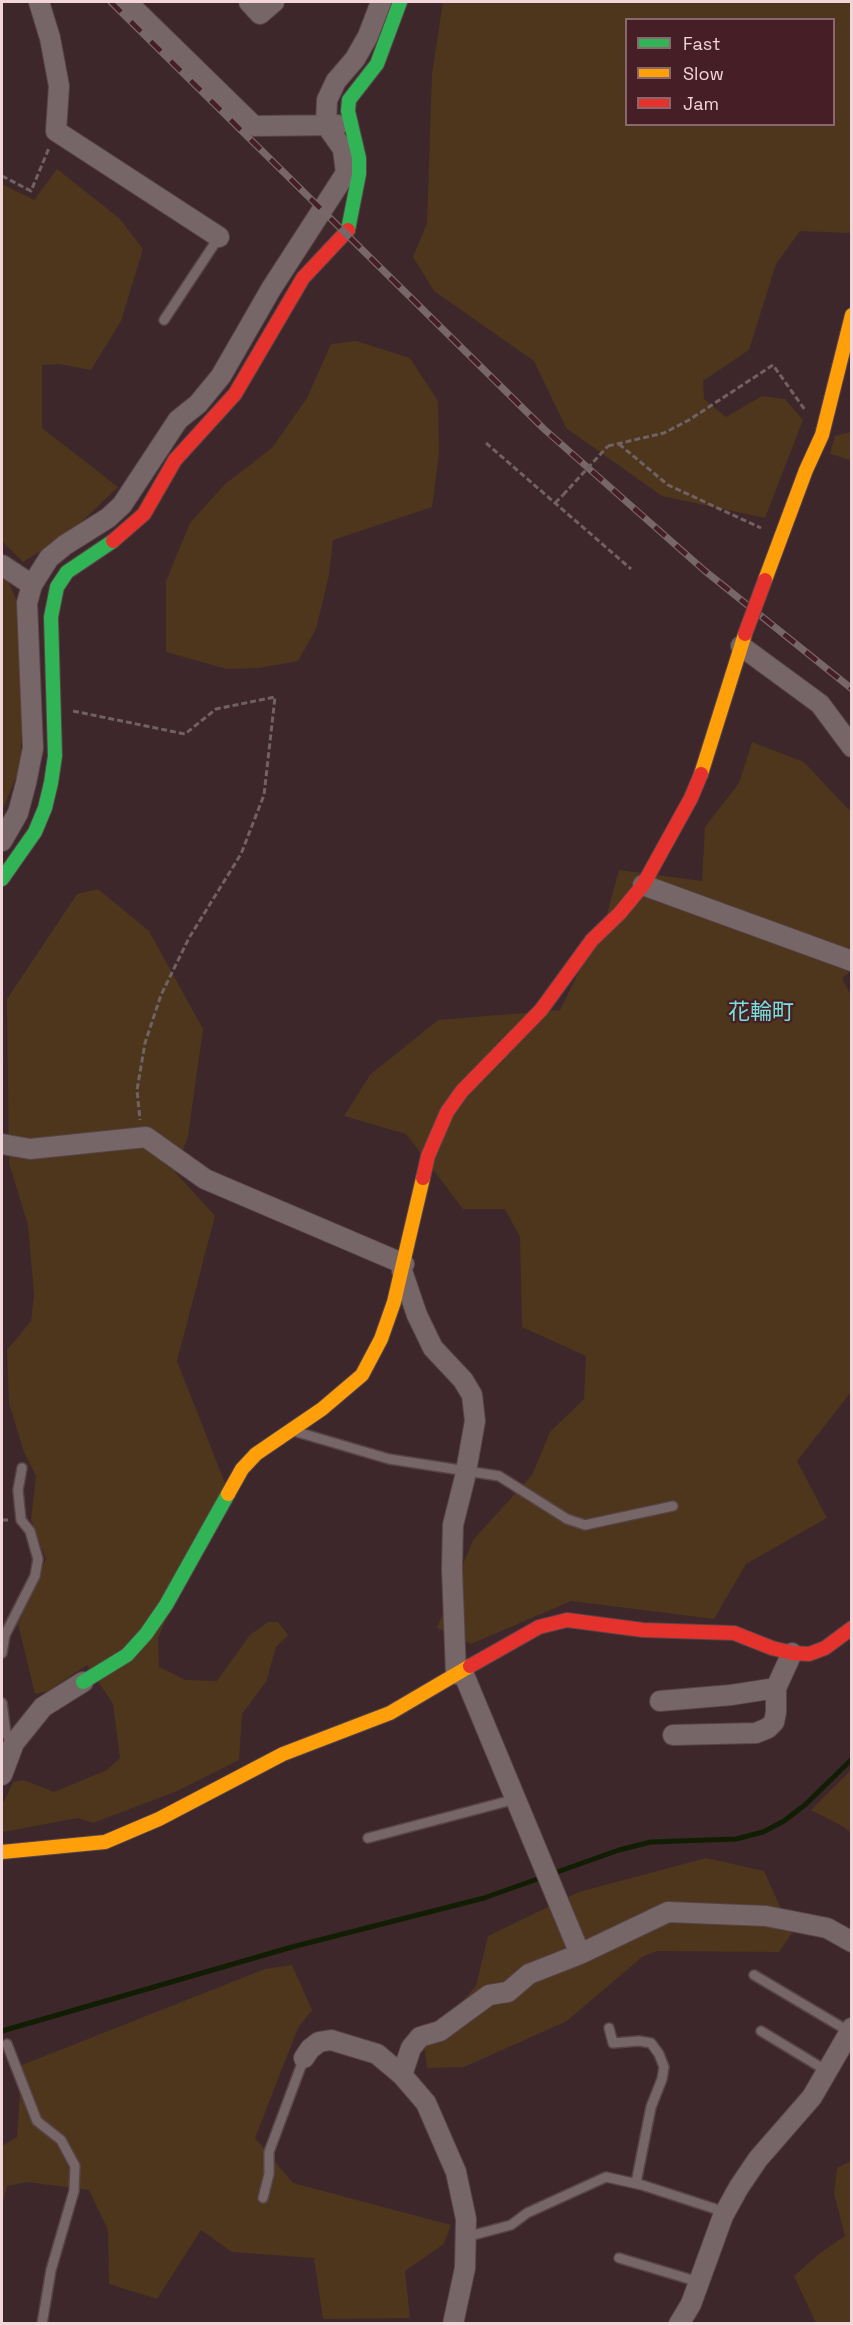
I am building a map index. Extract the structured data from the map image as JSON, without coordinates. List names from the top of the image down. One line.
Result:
{"districts":["花輪町"],"legend":["Fast","Slow","Jam"]}
